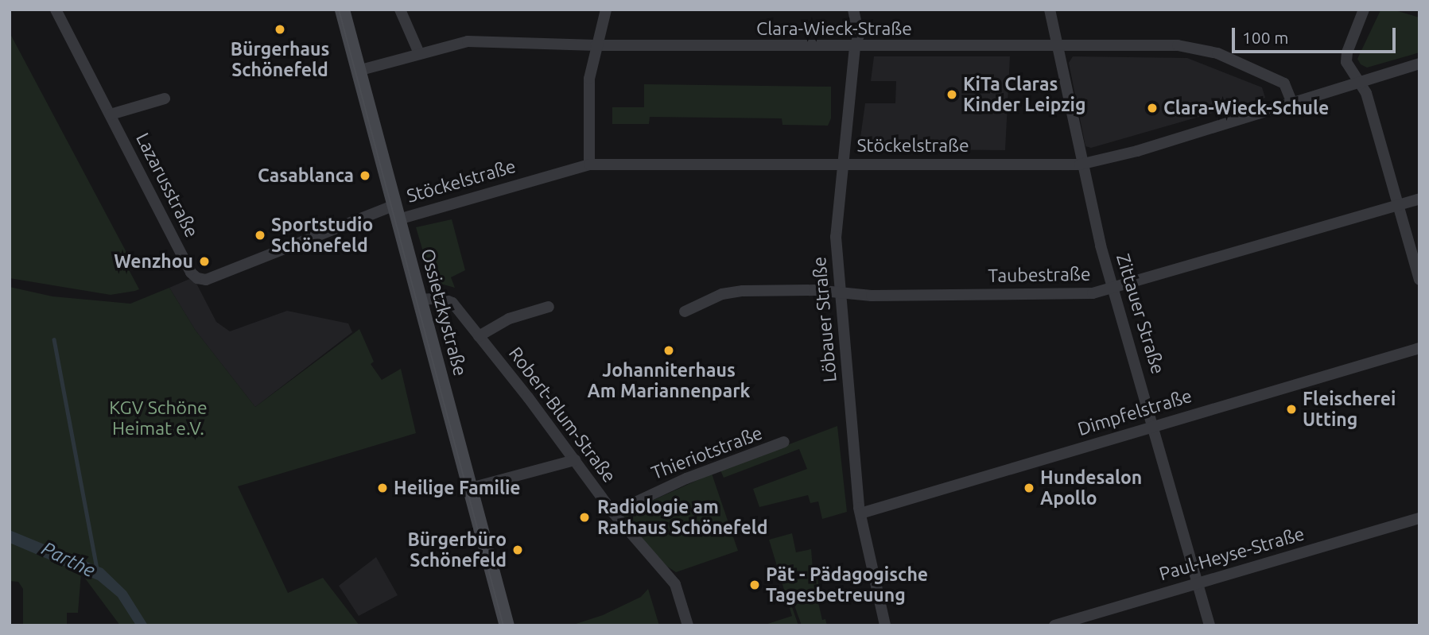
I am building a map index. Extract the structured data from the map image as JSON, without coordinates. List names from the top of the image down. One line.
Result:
{"streets":{"main road":["Ossietzkystraße"],"street":["Clara-Wieck-Straße","Stöckelstraße","Lazarusstraße","Taubestraße","Zittauer Straße","Löbauer Straße","Dimpfelstraße","Robert-Blum-Straße","Thieriotstraße","Paul-Heyse-Straße"]},"crossings":[["Clara-Wieck-Straße","Stöckelstraße"],["Clara-Wieck-Straße","Ossietzkystraße"],["Clara-Wieck-Straße","Zittauer Straße"],["Clara-Wieck-Straße","Löbauer Straße"],["Stöckelstraße","Lazarusstraße"],["Stöckelstraße","Ossietzkystraße"],["Stöckelstraße","Zittauer Straße"],["Stöckelstraße","Löbauer Straße"],["Taubestraße","Zittauer Straße"],["Taubestraße","Löbauer Straße"],["Ossietzkystraße","Robert-Blum-Straße"],["Zittauer Straße","Dimpfelstraße"],["Zittauer Straße","Paul-Heyse-Straße"],["Löbauer Straße","Dimpfelstraße"],["Robert-Blum-Straße","Thieriotstraße"]],"water":["Parthe"],"parks":["KGV Schöne Heimat e.V."],"places":["Bürgerhaus Schönefeld","KiTa Claras Kinder Leipzig","Clara-Wieck-Schule","Casablanca","Sportstudio Schönefeld","Wenzhou","Johanniterhaus Am Mariannenpark","Fleischerei Utting","Heilige Familie","Hundesalon Apollo","Radiologie am Rathaus Schönefeld","Bürgerbüro Schönefeld","Pät - Pädagogische Tagesbetreuung"],"scale_bar":"100 m"}
